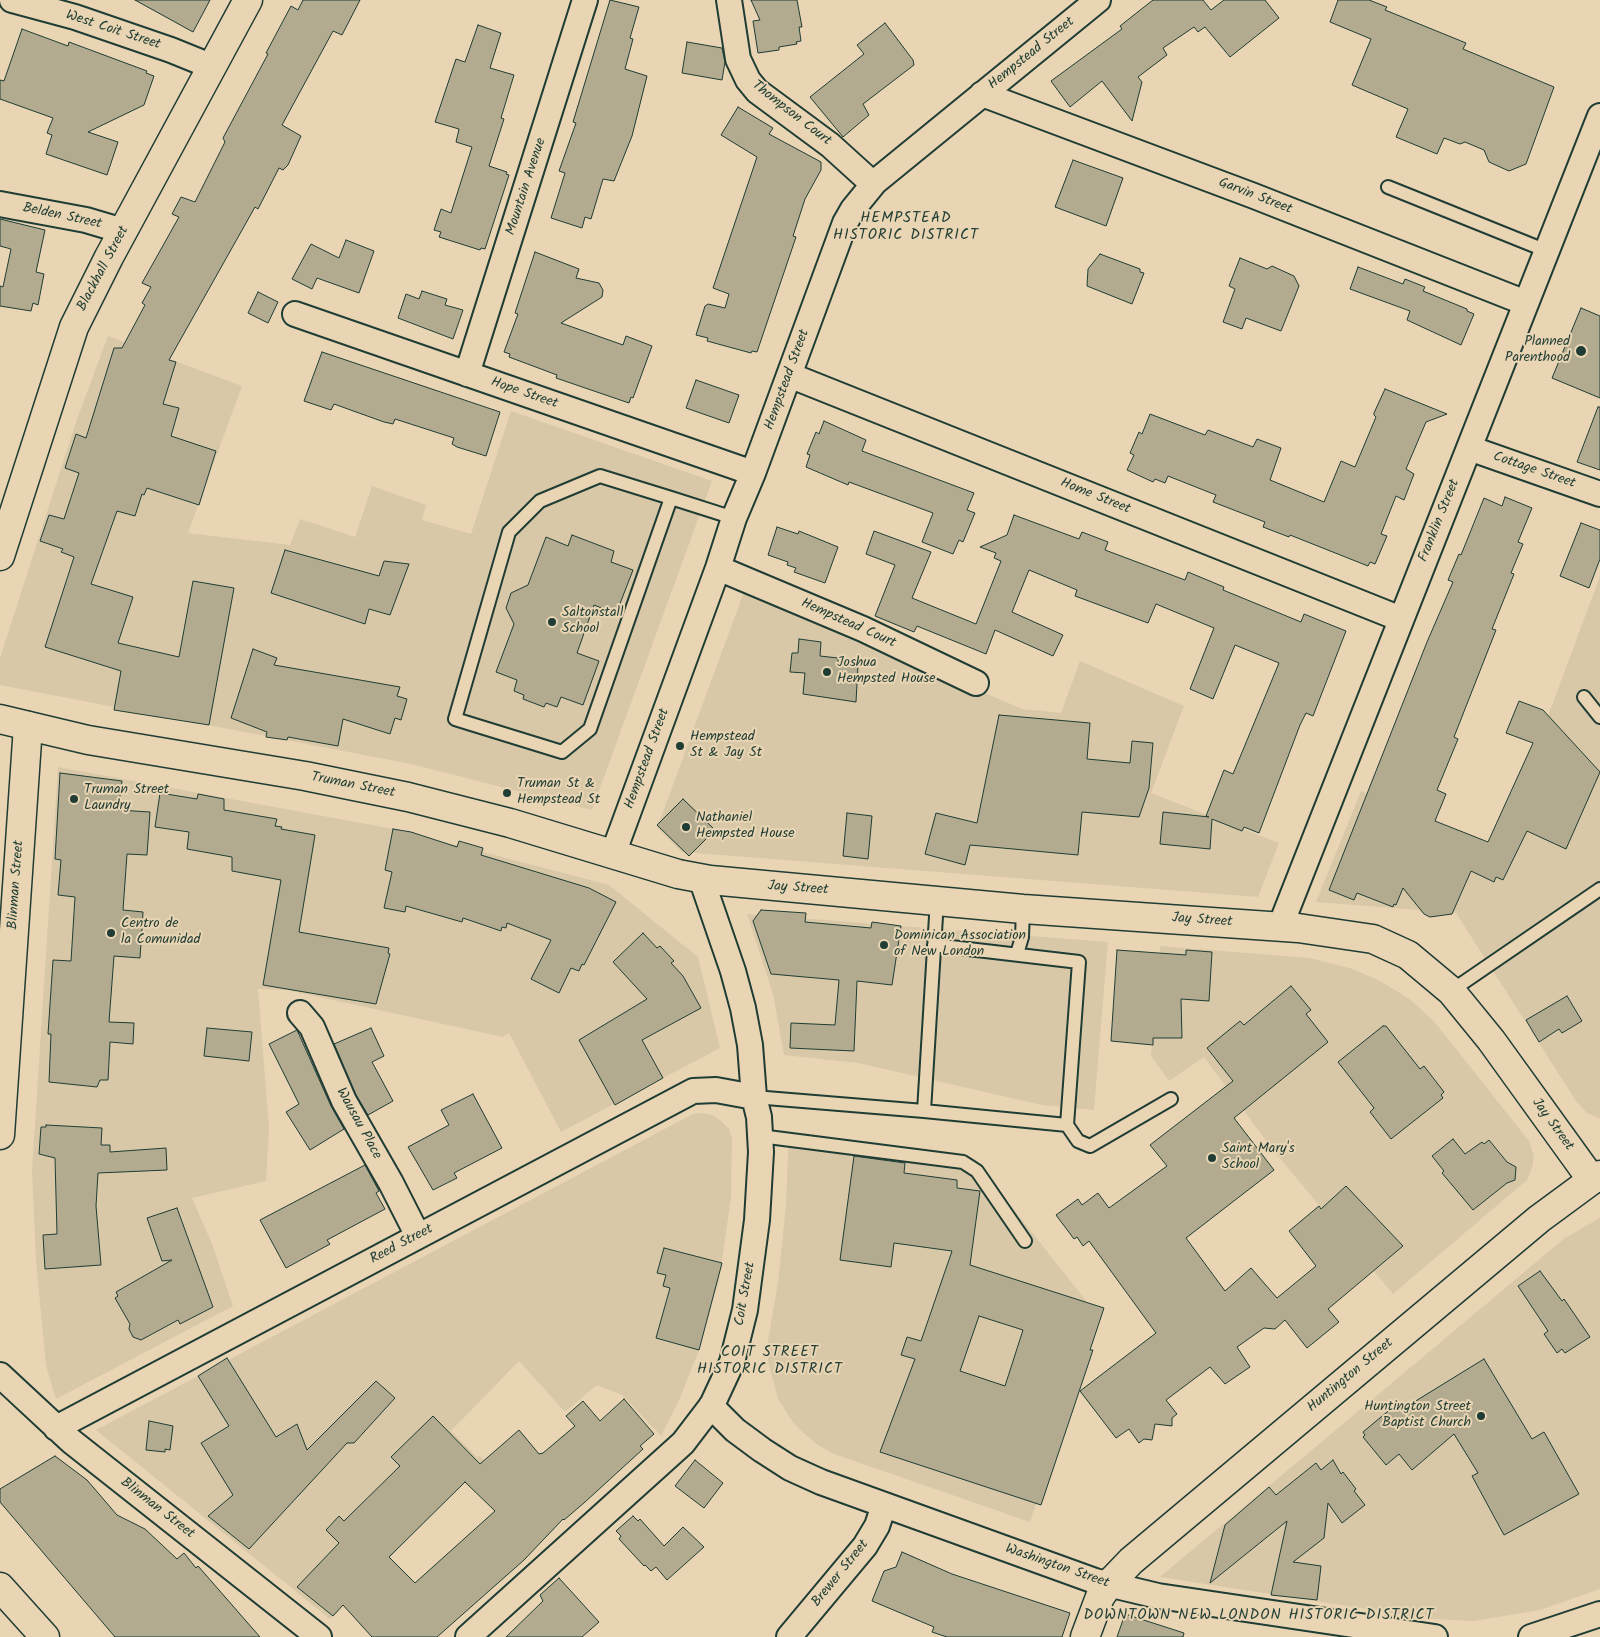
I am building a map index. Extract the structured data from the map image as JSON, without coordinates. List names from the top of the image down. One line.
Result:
{"streets":{"main road":["Blackhall Street","Truman Street","Blinman Street","Jay Street","Huntington Street"],"street":["West Coit Street","Hempstead Street","Thompson Court","Mountain Avenue","Garvin Street","Belden Street","Hope Street","Cottage Street","Home Street","Franklin Street","Hempstead Court","Wausau Place","Reed Street","Coit Street","Washington Street","Brewer Street"]},"crossings":[["West Coit Street","Blackhall Street"],["Hempstead Street","Thompson Court"],["Hempstead Street","Garvin Street"],["Hempstead Street","Hope Street"],["Hempstead Street","Home Street"],["Hempstead Street","Hempstead Court"],["Hempstead Street","Truman Street"],["Mountain Avenue","Hope Street"],["Garvin Street","Franklin Street"],["Belden Street","Blackhall Street"],["Cottage Street","Franklin Street"],["Home Street","Franklin Street"],["Franklin Street","Jay Street"],["Truman Street","Blinman Street"],["Truman Street","Jay Street"],["Truman Street","Coit Street"],["Blinman Street","Reed Street"],["Jay Street","Coit Street"],["Jay Street","Huntington Street"],["Wausau Place","Reed Street"],["Reed Street","Coit Street"],["Coit Street","Washington Street"],["Huntington Street","Washington Street"],["Washington Street","Brewer Street"]],"districts":["HEMPSTEAD HISTORIC DISTRICT","COIT STREET HISTORIC DISTRICT","DOWNTOWN NEW LONDON HISTORIC DISTRICT"],"places":["Planned Parenthood","Saltonstall School","Joshua Hempsted House","Hempstead St & Jay St","Truman St & Hempstead St","Truman Street Laundry","Nathaniel Hempsted House","Centro de la Comunidad","Dominican Association of New London","Saint Mary's School","Huntington Street Baptist Church"]}
